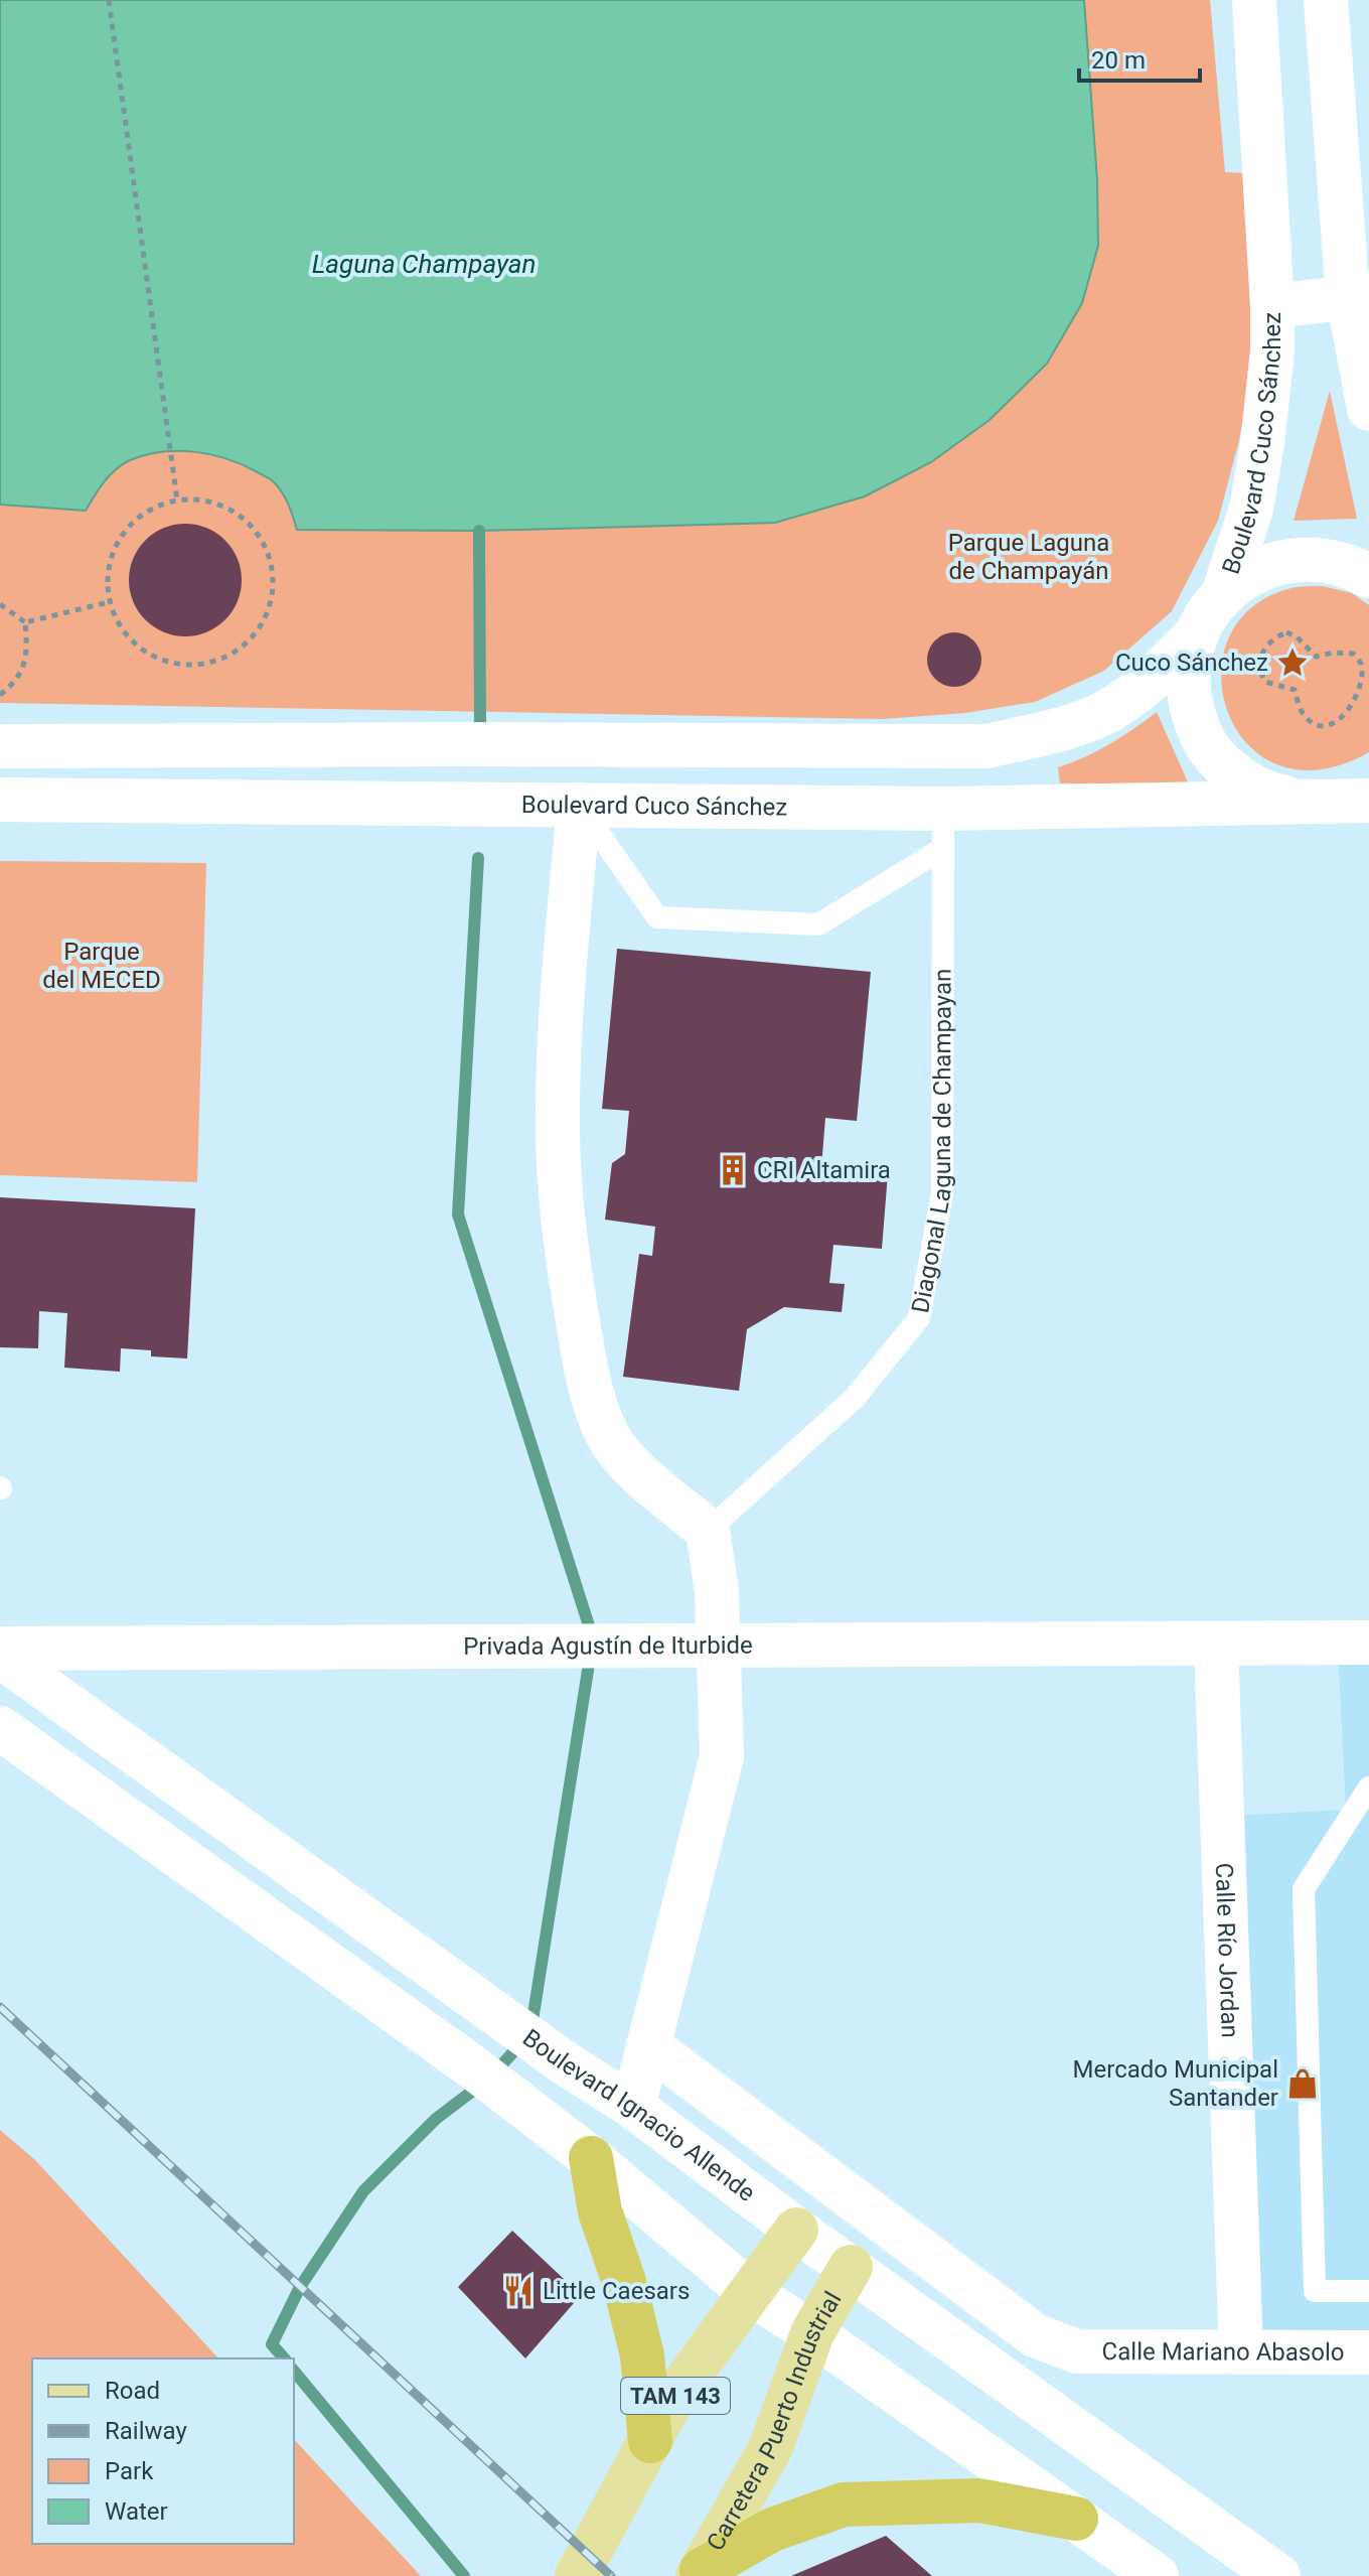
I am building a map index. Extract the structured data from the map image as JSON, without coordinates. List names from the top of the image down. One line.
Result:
{"streets":{"main road":["TAM 143","Carretera Puerto Industrial"],"street":["Boulevard Cuco Sánchez","Privada Agustín de Iturbide","Calle Río Jordan","Boulevard Ignacio Allende","Calle Mariano Abasolo"],"lane":["Diagonal Laguna de Champayan"]},"crossings":[["Boulevard Cuco Sánchez","Diagonal Laguna de Champayan"],["Privada Agustín de Iturbide","Calle Río Jordan"],["Calle Río Jordan","Calle Mariano Abasolo"],["Boulevard Ignacio Allende","TAM 143"],["Boulevard Ignacio Allende","Carretera Puerto Industrial"]],"water":["Laguna Champayan"],"parks":["Parque Laguna de Champayán","Parque del MECED"],"places":{"place":["Cuco Sánchez"],"building":["CRI Altamira"],"shop":["Mercado Municipal Santander"],"restaurant":["Little Caesars"]},"legend":["Road","Railway","Park","Water"],"scale_bar":"20 m"}
